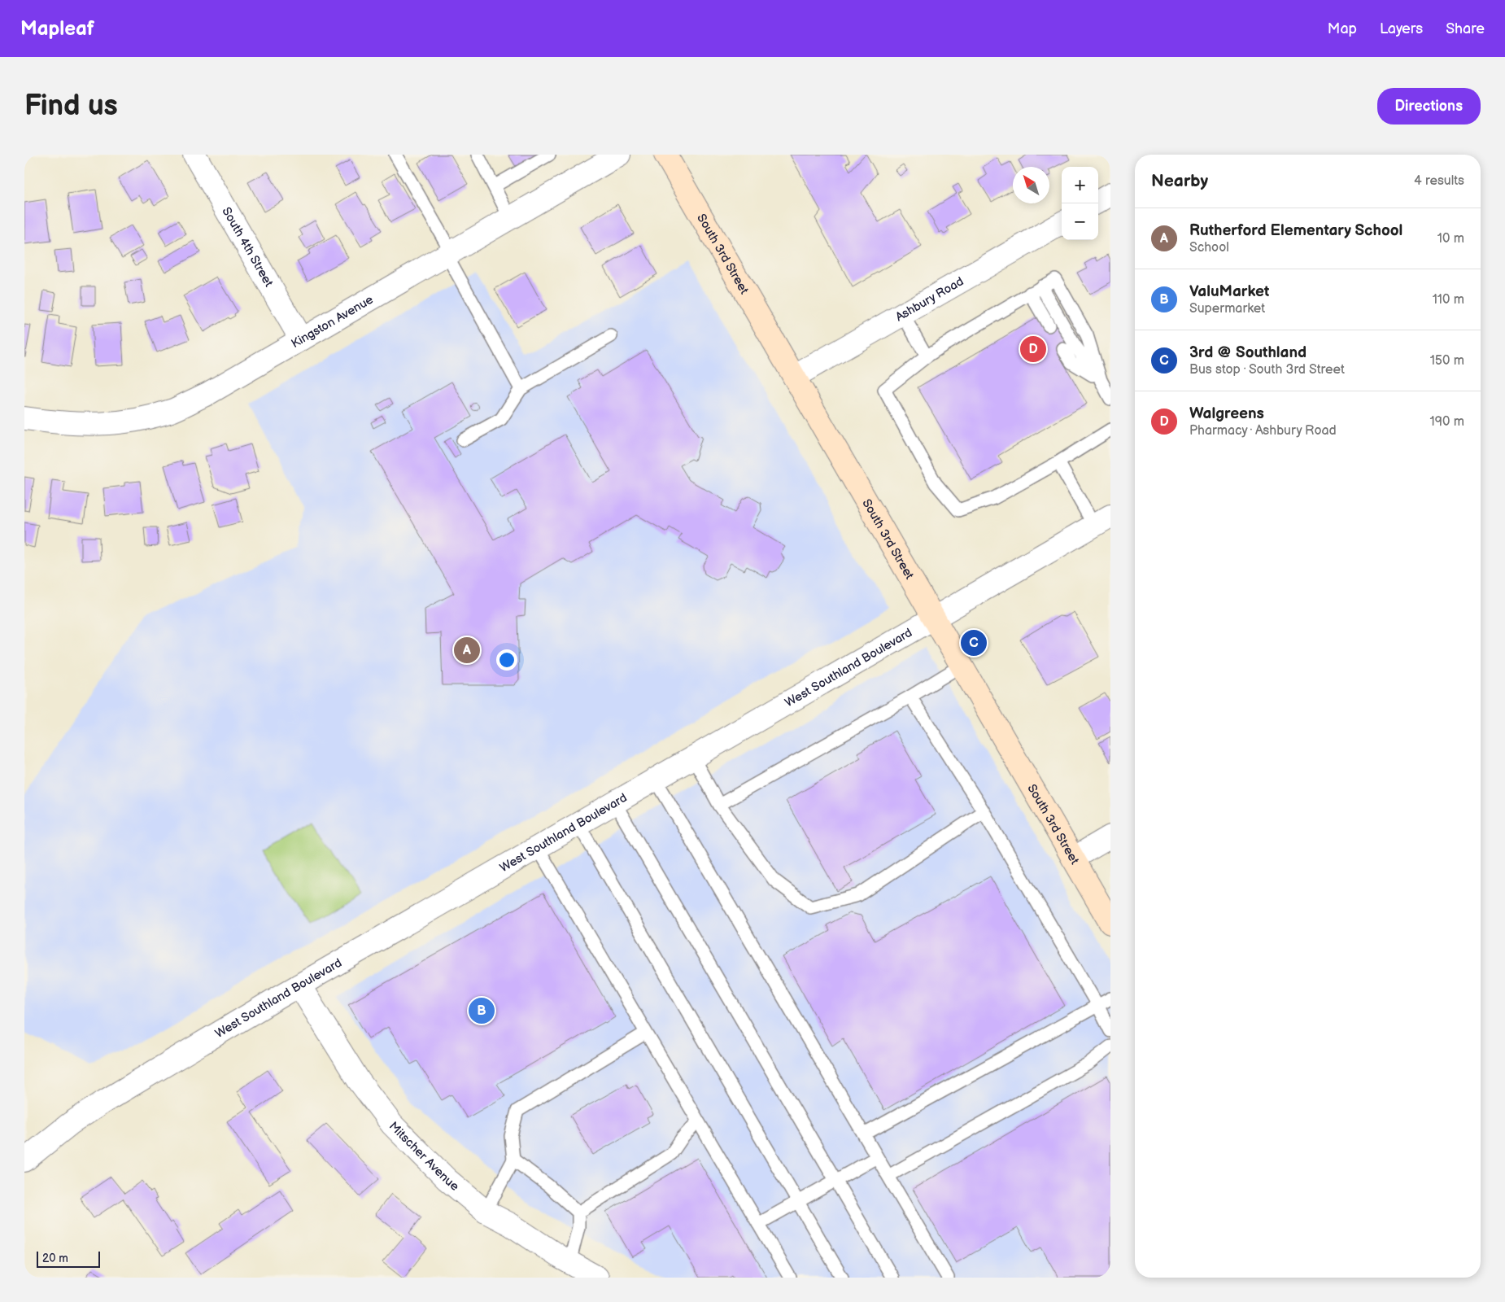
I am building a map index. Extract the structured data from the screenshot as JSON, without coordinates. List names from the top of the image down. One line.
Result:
{"streets":{"street":["South 4th Street","South 3rd Street","Ashbury Road","Kingston Avenue","West Southland Boulevard","Mitscher Avenue"]},"crossings":[["South 4th Street","Kingston Avenue"],["South 3rd Street","Ashbury Road"],["South 3rd Street","West Southland Boulevard"],["West Southland Boulevard","Mitscher Avenue"]],"scale_bar":"20 m","north":"top left","page":{"header":"Mapleaf","nav":["Map","Layers","Share"],"buttons":"Directions","title":"Find us","heading":["Nearby","4 results"],"map_buttons":["+","−"],"list":[{"mark":"A","name":"Rutherford Elementary School","note":"School","value":"10 m"},{"mark":"B","name":"ValuMarket","note":"Supermarket","value":"110 m"},{"mark":"C","name":"3rd @ Southland","note":"Bus stop · South 3rd Street","value":"150 m"},{"mark":"D","name":"Walgreens","note":"Pharmacy · Ashbury Road","value":"190 m"}],"pins":["D","C","A","B"],"scale":"20 m"}}
